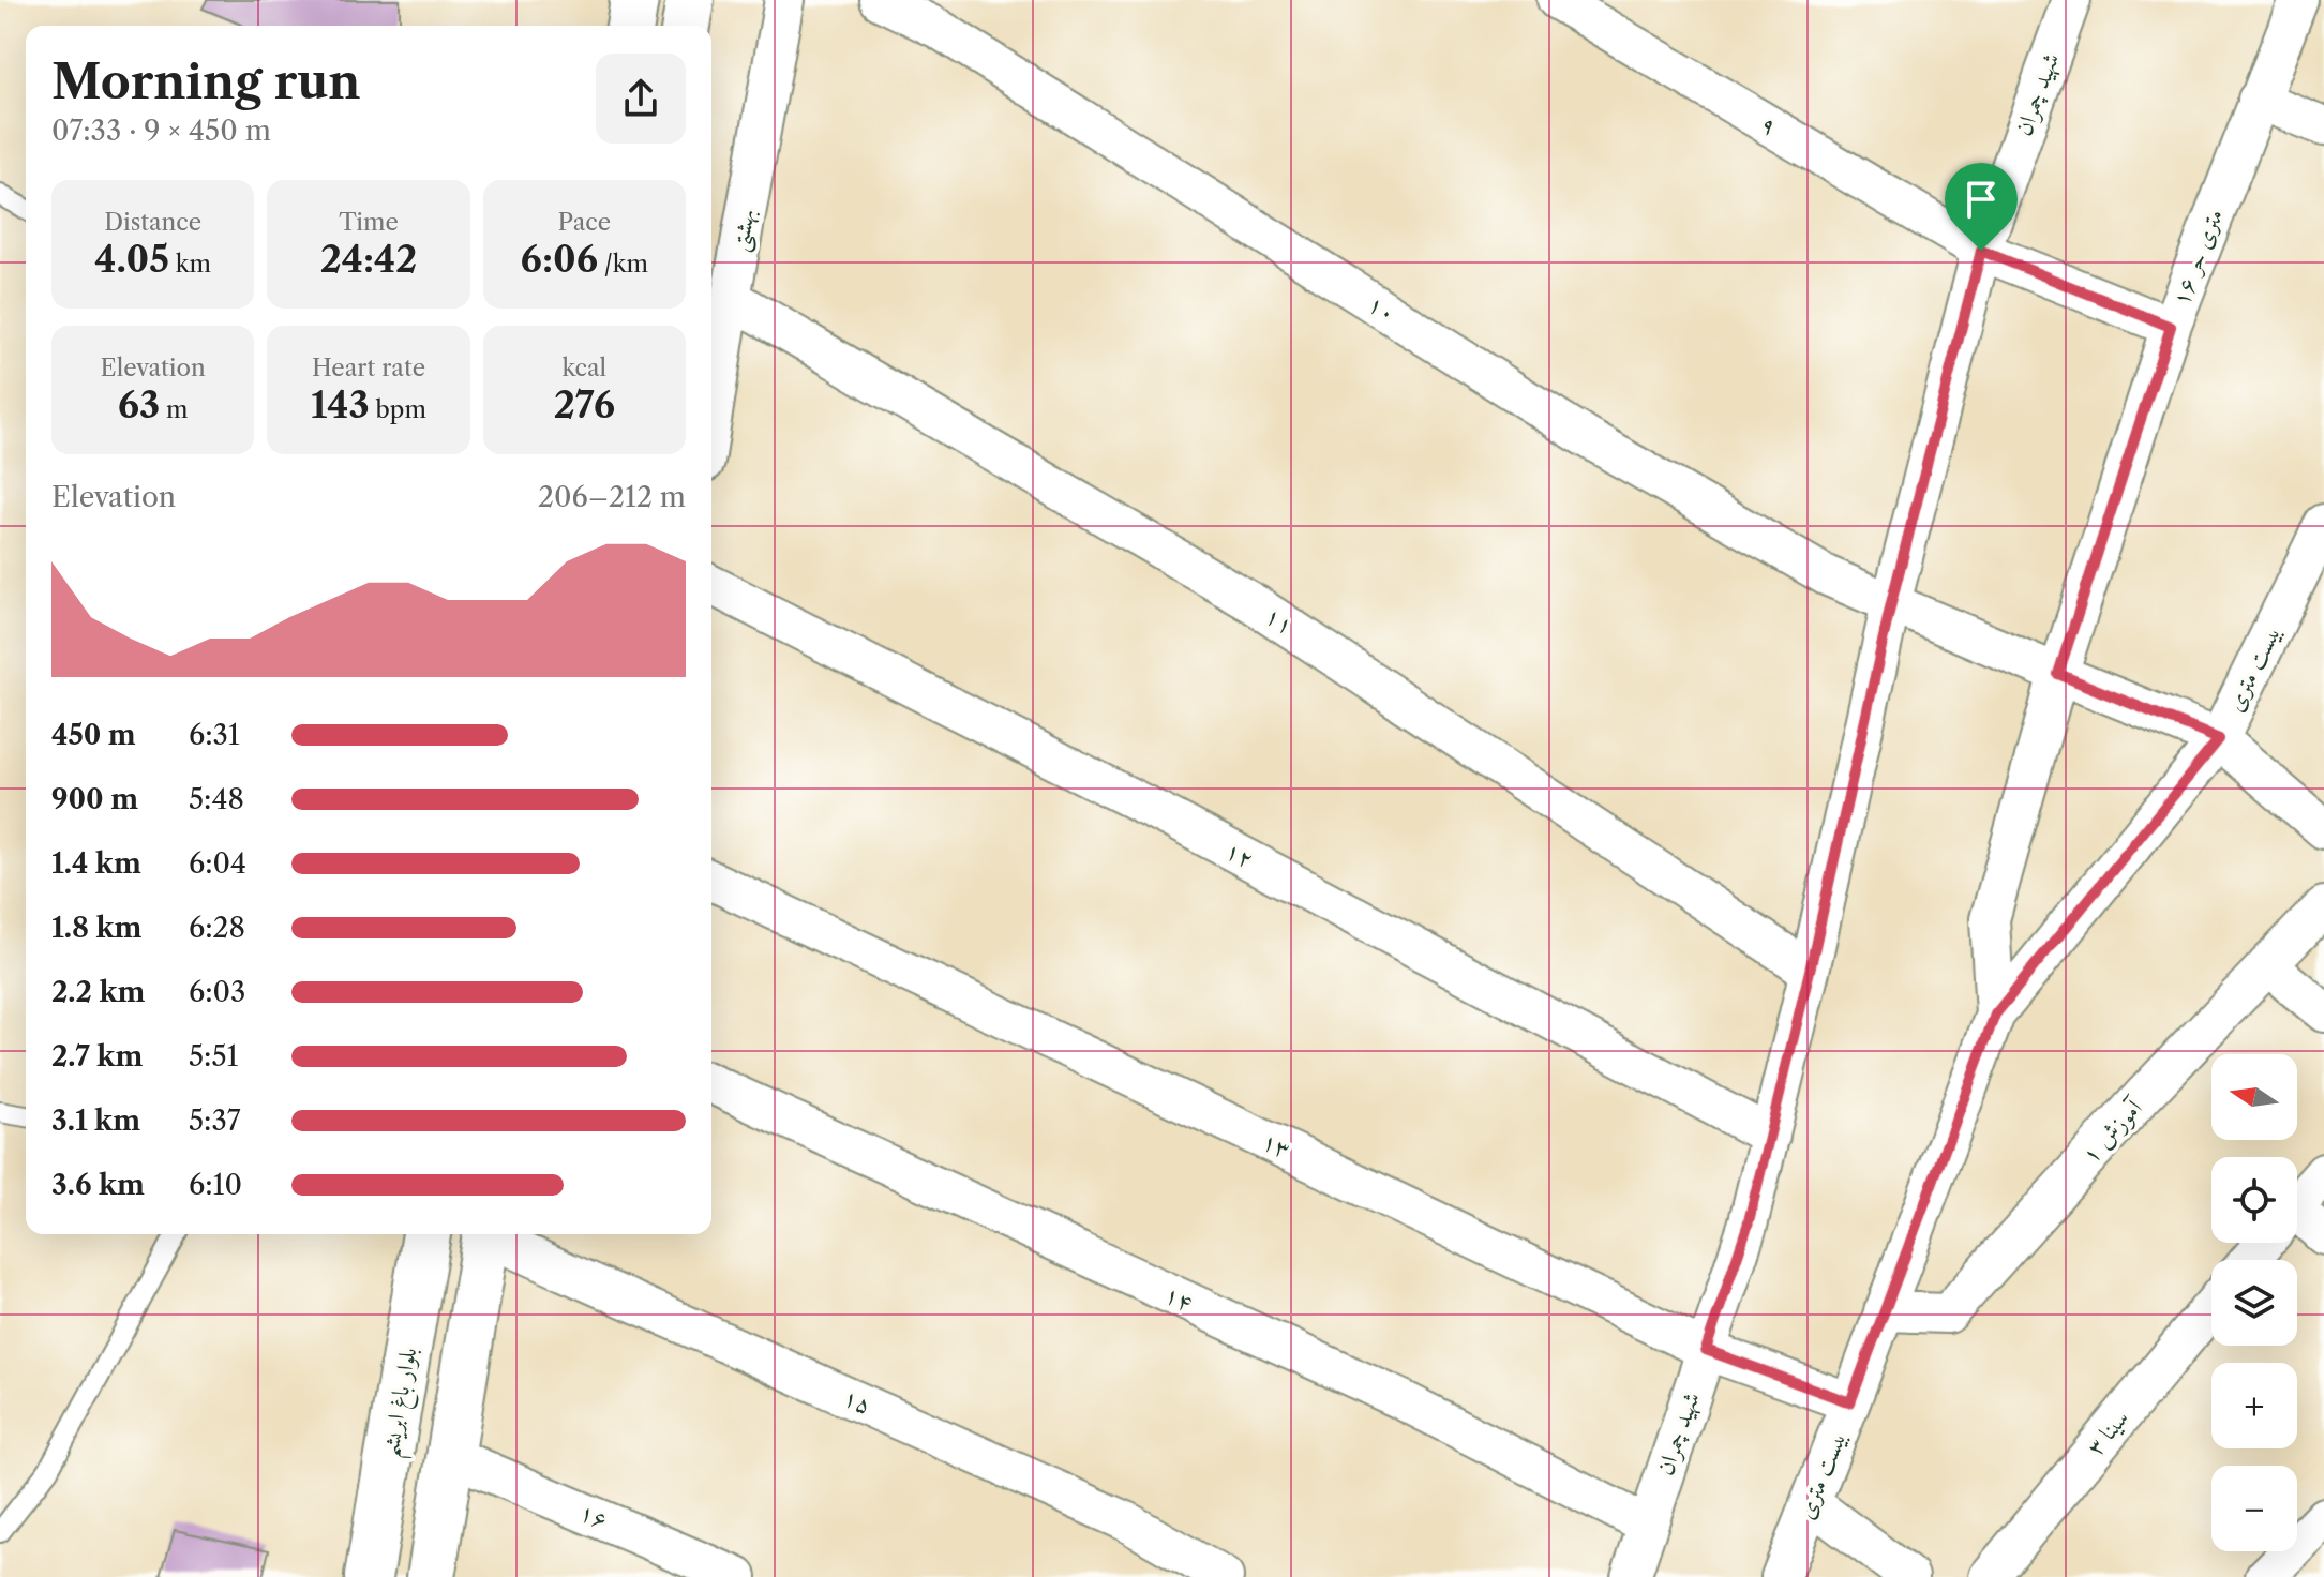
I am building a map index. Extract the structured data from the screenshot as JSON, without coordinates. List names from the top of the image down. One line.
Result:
{"streets":{"main road":["بلوار باغ ابریشم"],"street":["شهید چمران","۹","بهشتی","۱۶ متری حر","۱۰","۱۱","بیست متری","۱۲","آموزش ۱","۱۳","۱۴","۱۵","سینا ۳","۱۶"]},"crossings":[["شهید چمران","۹"],["شهید چمران","۱۰"],["شهید چمران","۱۱"],["شهید چمران","۱۲"],["شهید چمران","۱۳"],["شهید چمران","۱۴"],["۹","۱۶ متری حر"],["بهشتی","۱۱"],["۱۶ متری حر","۱۰"],["۱۶ متری حر","بیست متری"],["۱۰","بیست متری"],["بیست متری","آموزش ۱"],["بیست متری","۱۳"]],"north":"left","page":{"heading":["Morning run","07:33 · 9 × 450 m"],"stats":[["Distance","4.05 km"],["Time","24:42"],["Pace","6:06 /km"],["Elevation","63 m"],["Heart rate","143 bpm"],["kcal","276"]],"chart":["Elevation","206–212 m"],"list":[{"name":"450 m","note":"6:31"},{"name":"900 m","note":"5:48"},{"name":"1.4 km","note":"6:04"},{"name":"1.8 km","note":"6:28"},{"name":"2.2 km","note":"6:03"},{"name":"2.7 km","note":"5:51"},{"name":"3.1 km","note":"5:37"},{"name":"3.6 km","note":"6:10"}],"map_buttons":["+","−"]}}
